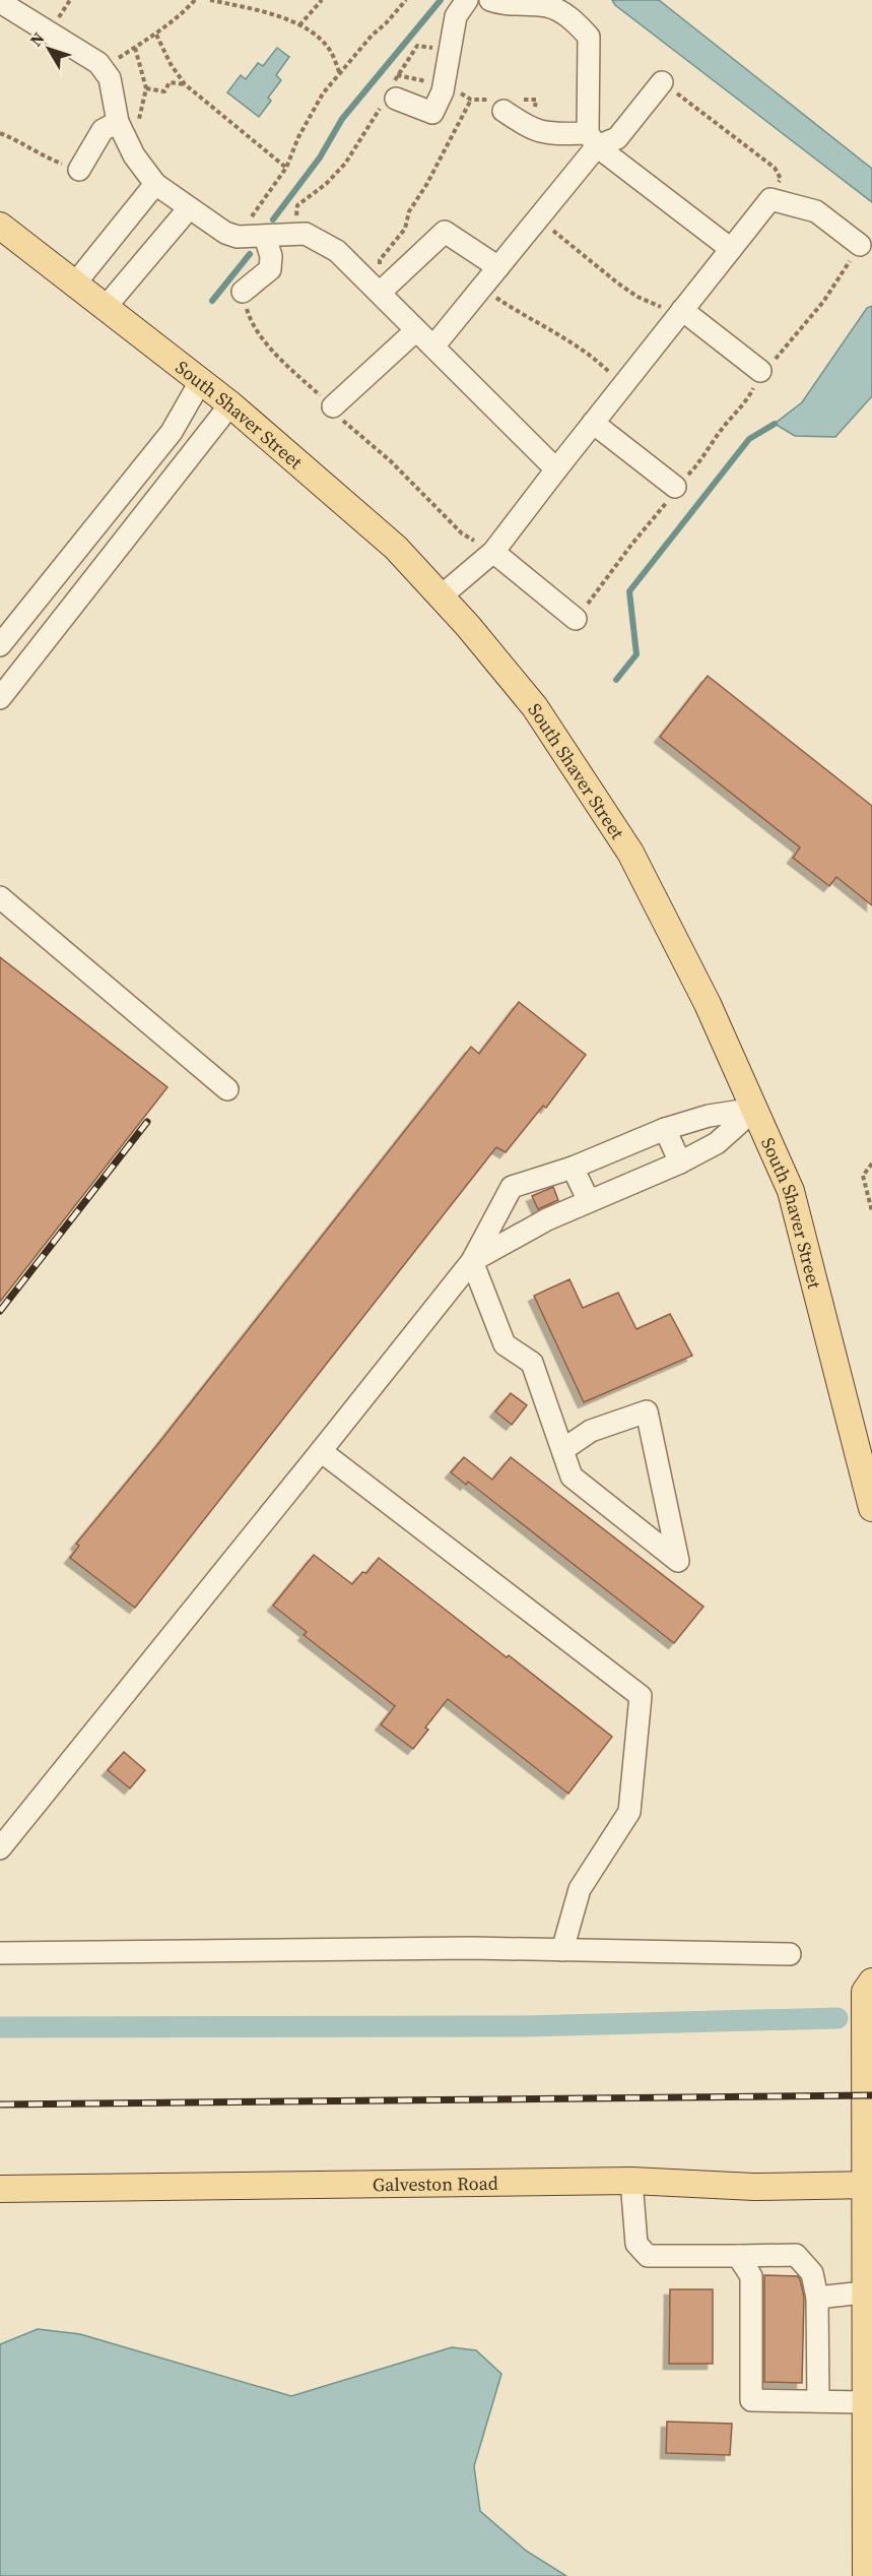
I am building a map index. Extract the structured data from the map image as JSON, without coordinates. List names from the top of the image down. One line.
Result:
{"streets":{"main road":["South Shaver Street","Galveston Road"]},"north":"top left"}
